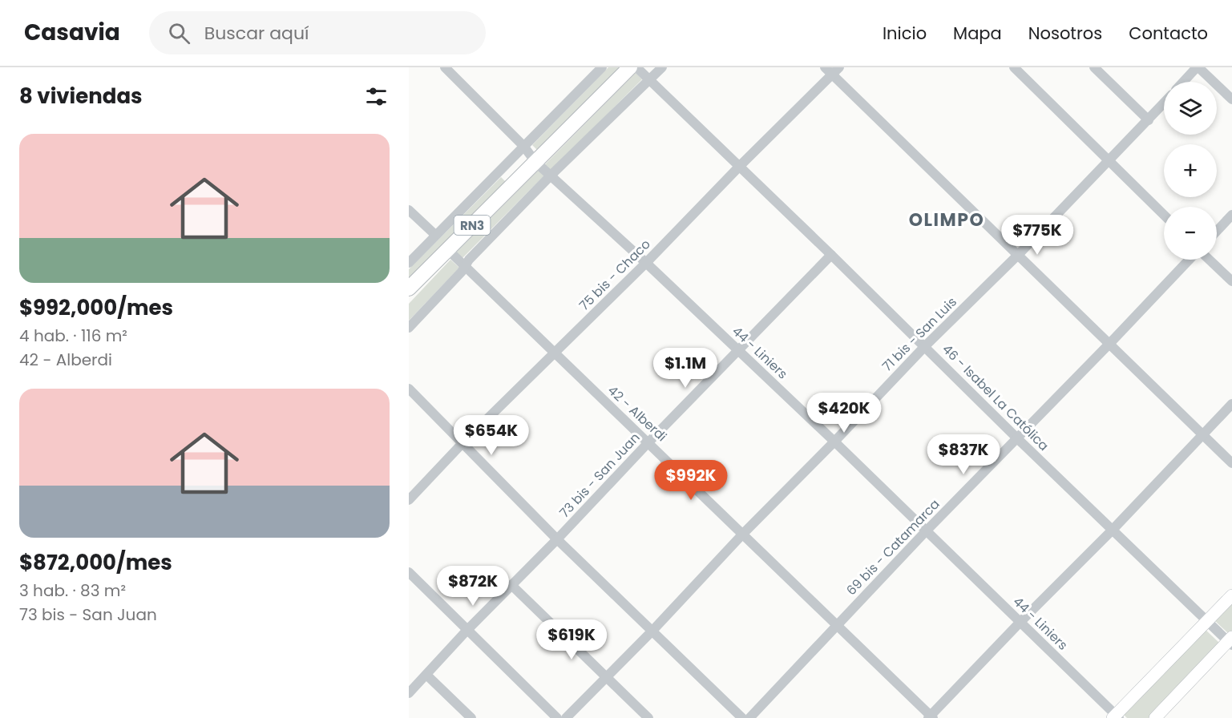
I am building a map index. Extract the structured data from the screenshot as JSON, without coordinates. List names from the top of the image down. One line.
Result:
{"streets":{"highway":["RN3"],"street":["75 bis - Chaco","71 bis - San Luis","44 - Liniers","46 - Isabel La Católica","42 - Alberdi","73 bis - San Juan","69 bis - Catamarca"]},"crossings":[["RN3","44 - Liniers"],["RN3","42 - Alberdi"],["75 bis - Chaco","44 - Liniers"],["75 bis - Chaco","46 - Isabel La Católica"],["75 bis - Chaco","42 - Alberdi"],["71 bis - San Luis","44 - Liniers"],["71 bis - San Luis","46 - Isabel La Católica"],["71 bis - San Luis","42 - Alberdi"],["44 - Liniers","73 bis - San Juan"],["44 - Liniers","69 bis - Catamarca"],["46 - Isabel La Católica","73 bis - San Juan"],["46 - Isabel La Católica","69 bis - Catamarca"],["42 - Alberdi","73 bis - San Juan"],["42 - Alberdi","69 bis - Catamarca"]],"districts":["OLIMPO"],"page":{"header":"Casavia","search":"Buscar aquí","nav":["Inicio","Mapa","Nosotros","Contacto"],"heading":"8 viviendas","map_buttons":["+","−"],"list":[{"name":"$992,000/mes","note":"4 hab. · 116 m² · 42 - Alberdi"},{"name":"$872,000/mes","note":"3 hab. · 83 m² · 73 bis - San Juan"}],"price":["$775K","$1.1M","$420K","$654K","$837K","$992K","$872K","$619K"]}}
